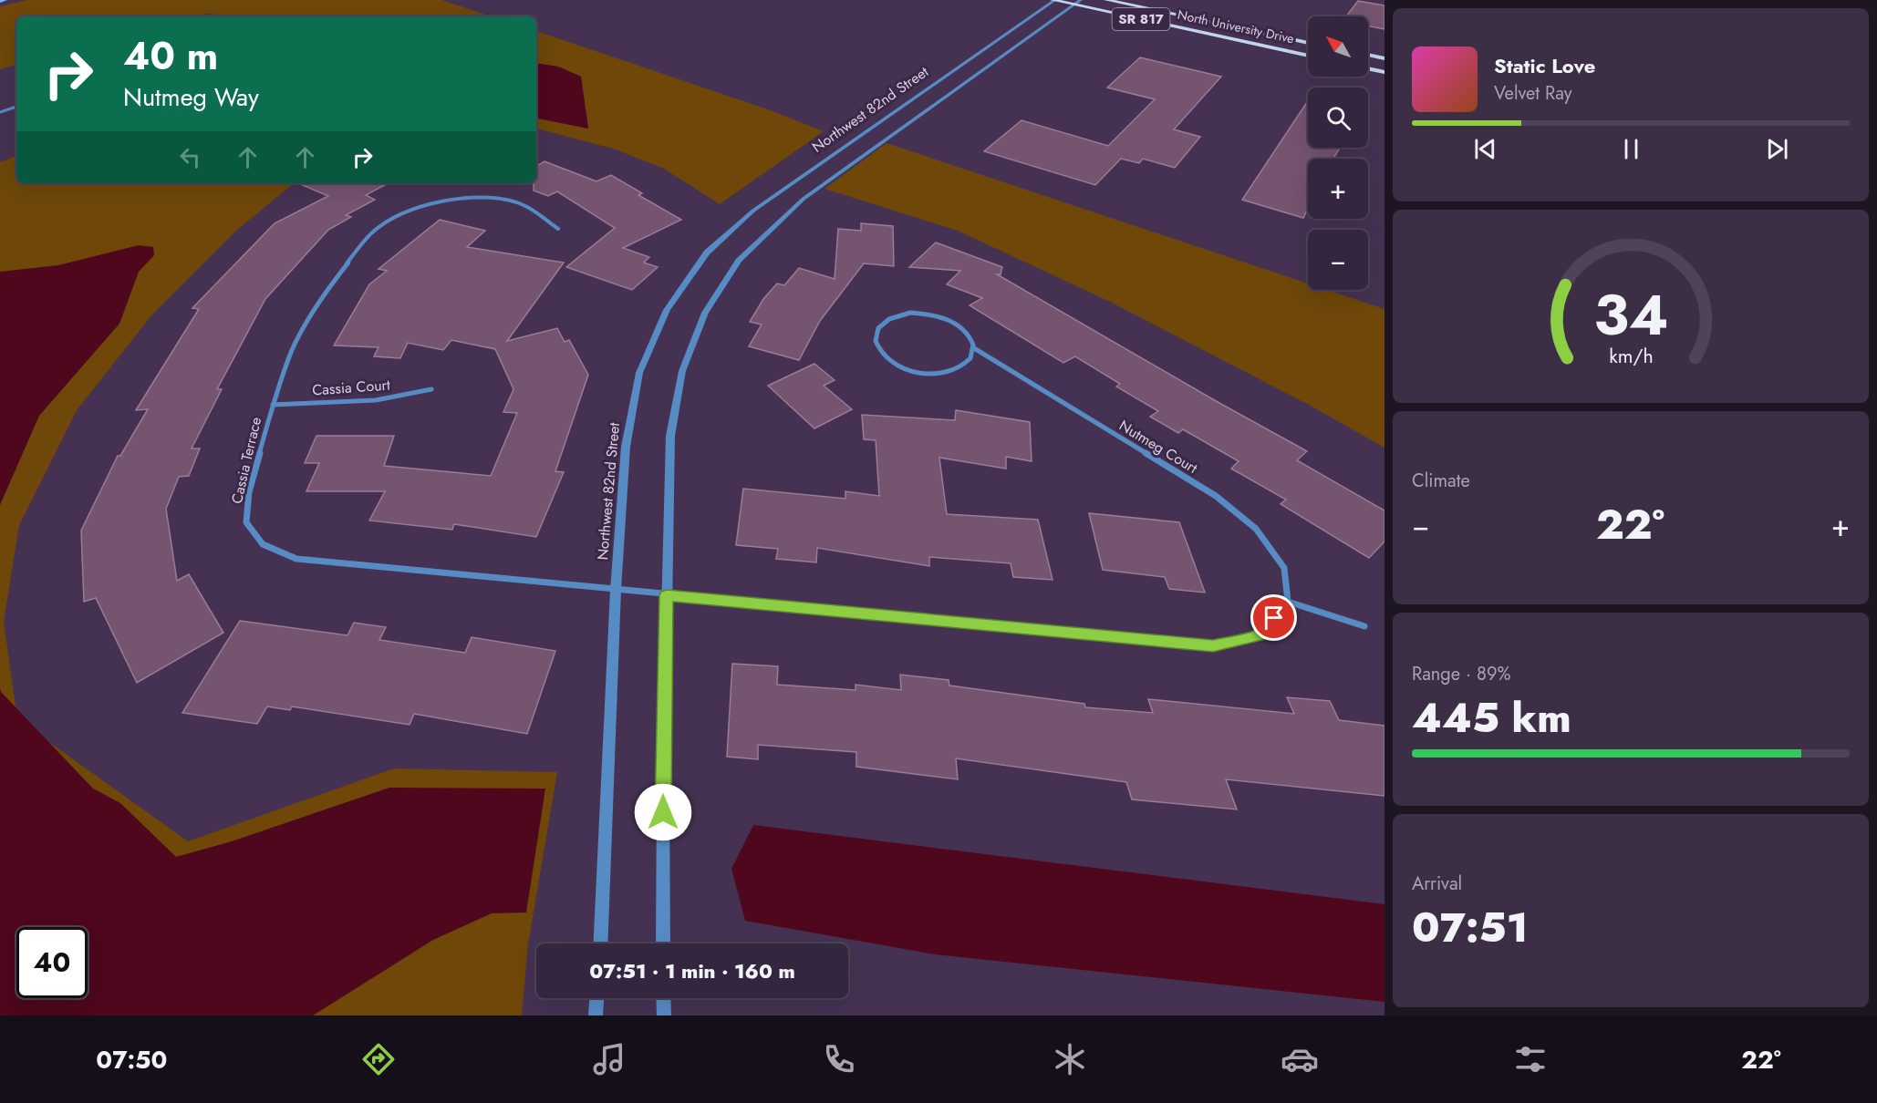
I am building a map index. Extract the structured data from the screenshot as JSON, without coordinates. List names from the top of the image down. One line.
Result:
{"streets":{"main road":["SR 817","North University Drive"],"street":["Northwest 82nd Street","Cassia Court","Nutmeg Court","Cassia Terrace"]},"crossings":[["North University Drive","Northwest 82nd Street"],["Northwest 82nd Street","Cassia Terrace"],["Cassia Court","Cassia Terrace"],["Nutmeg Court","Cassia Terrace"]],"north":"top left","page":{"map_buttons":["+","−"],"turn":["40 m","Nutmeg Way"],"song":["Static Love","Velvet Ray"],"tile":["Climate",["Range · 89%","445 km"],["Arrival","07:51"]],"heat":["−","22°","+"],"limit":"40","trip":"07:51 · 1 min · 160 m","tabs":["07:50","22°"],"gauge":["34","km/h"]}}
